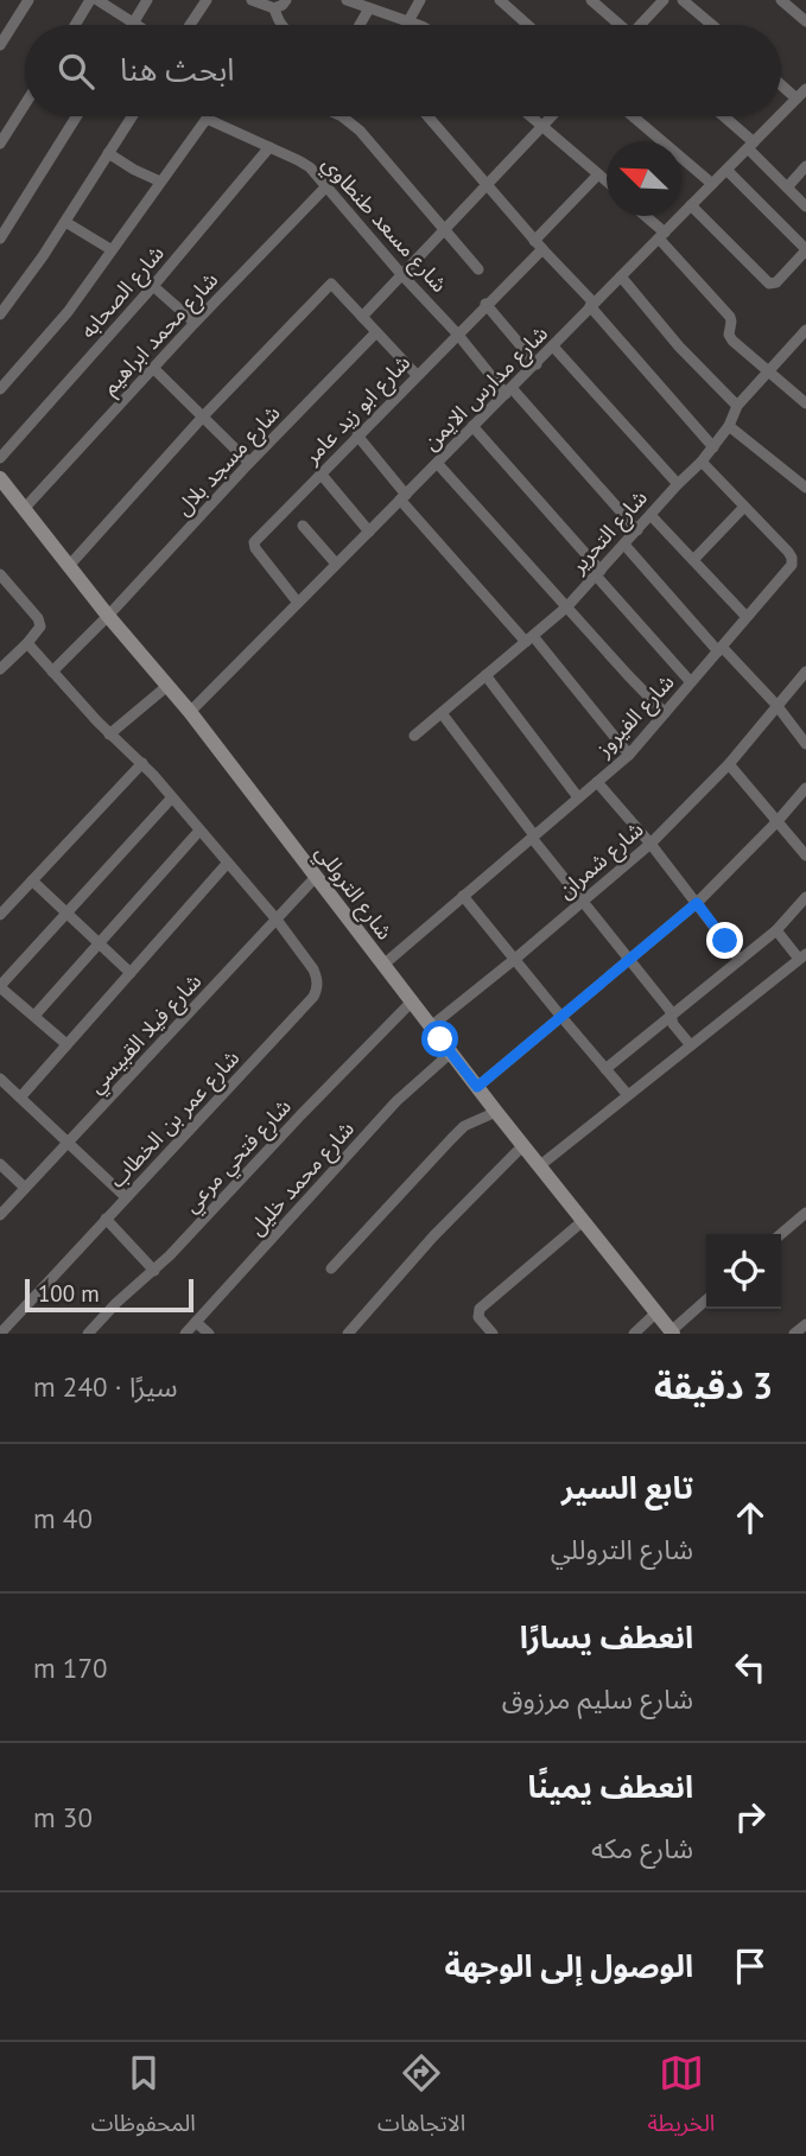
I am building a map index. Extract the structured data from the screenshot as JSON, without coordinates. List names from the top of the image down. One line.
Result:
{"streets":{"street":["شارع مسعد طنطاوي","شارع الصحابه","شارع محمد ابراهيم","شارع مدارس الايمن","شارع ابو زيد عامر","شارع مسجد بلال","شارع التحرير","شارع الفيروز","شارع شمران","شارع التروللي","شارع فيلا القبيسي","شارع عمر بن الخطاب","شارع فتحي مرعي","شارع محمد خليل"]},"crossings":[["شارع مسعد طنطاوي","شارع الصحابه"],["شارع مسعد طنطاوي","شارع محمد ابراهيم"],["شارع مسعد طنطاوي","شارع مدارس الايمن"],["شارع مسعد طنطاوي","شارع ابو زيد عامر"],["شارع مسعد طنطاوي","شارع التحرير"],["شارع محمد ابراهيم","شارع التروللي"],["شارع مدارس الايمن","شارع ابو زيد عامر"],["شارع مدارس الايمن","شارع التروللي"],["شارع مسجد بلال","شارع التروللي"],["شارع مسجد بلال","شارع عمر بن الخطاب"],["شارع التحرير","شارع الفيروز"],["شارع الفيروز","شارع التروللي"],["شارع شمران","شارع التروللي"],["شارع التروللي","شارع فيلا القبيسي"],["شارع التروللي","شارع فتحي مرعي"],["شارع التروللي","شارع محمد خليل"],["شارع فيلا القبيسي","شارع عمر بن الخطاب"]],"scale_bar":"100 m","north":"top left","page":{"search":"ابحث هنا","scale":"100 m","heading":["3 دقيقة","سيرًا · 240 m"],"list":[["تابع السير","شارع التروللي","40 m"],["انعطف يسارًا","شارع سليم مرزوق","170 m"],["انعطف يمينًا","شارع مكه","30 m"],"الوصول إلى الوجهة"],"nav":["الخريطة","الاتجاهات","المحفوظات"]}}
